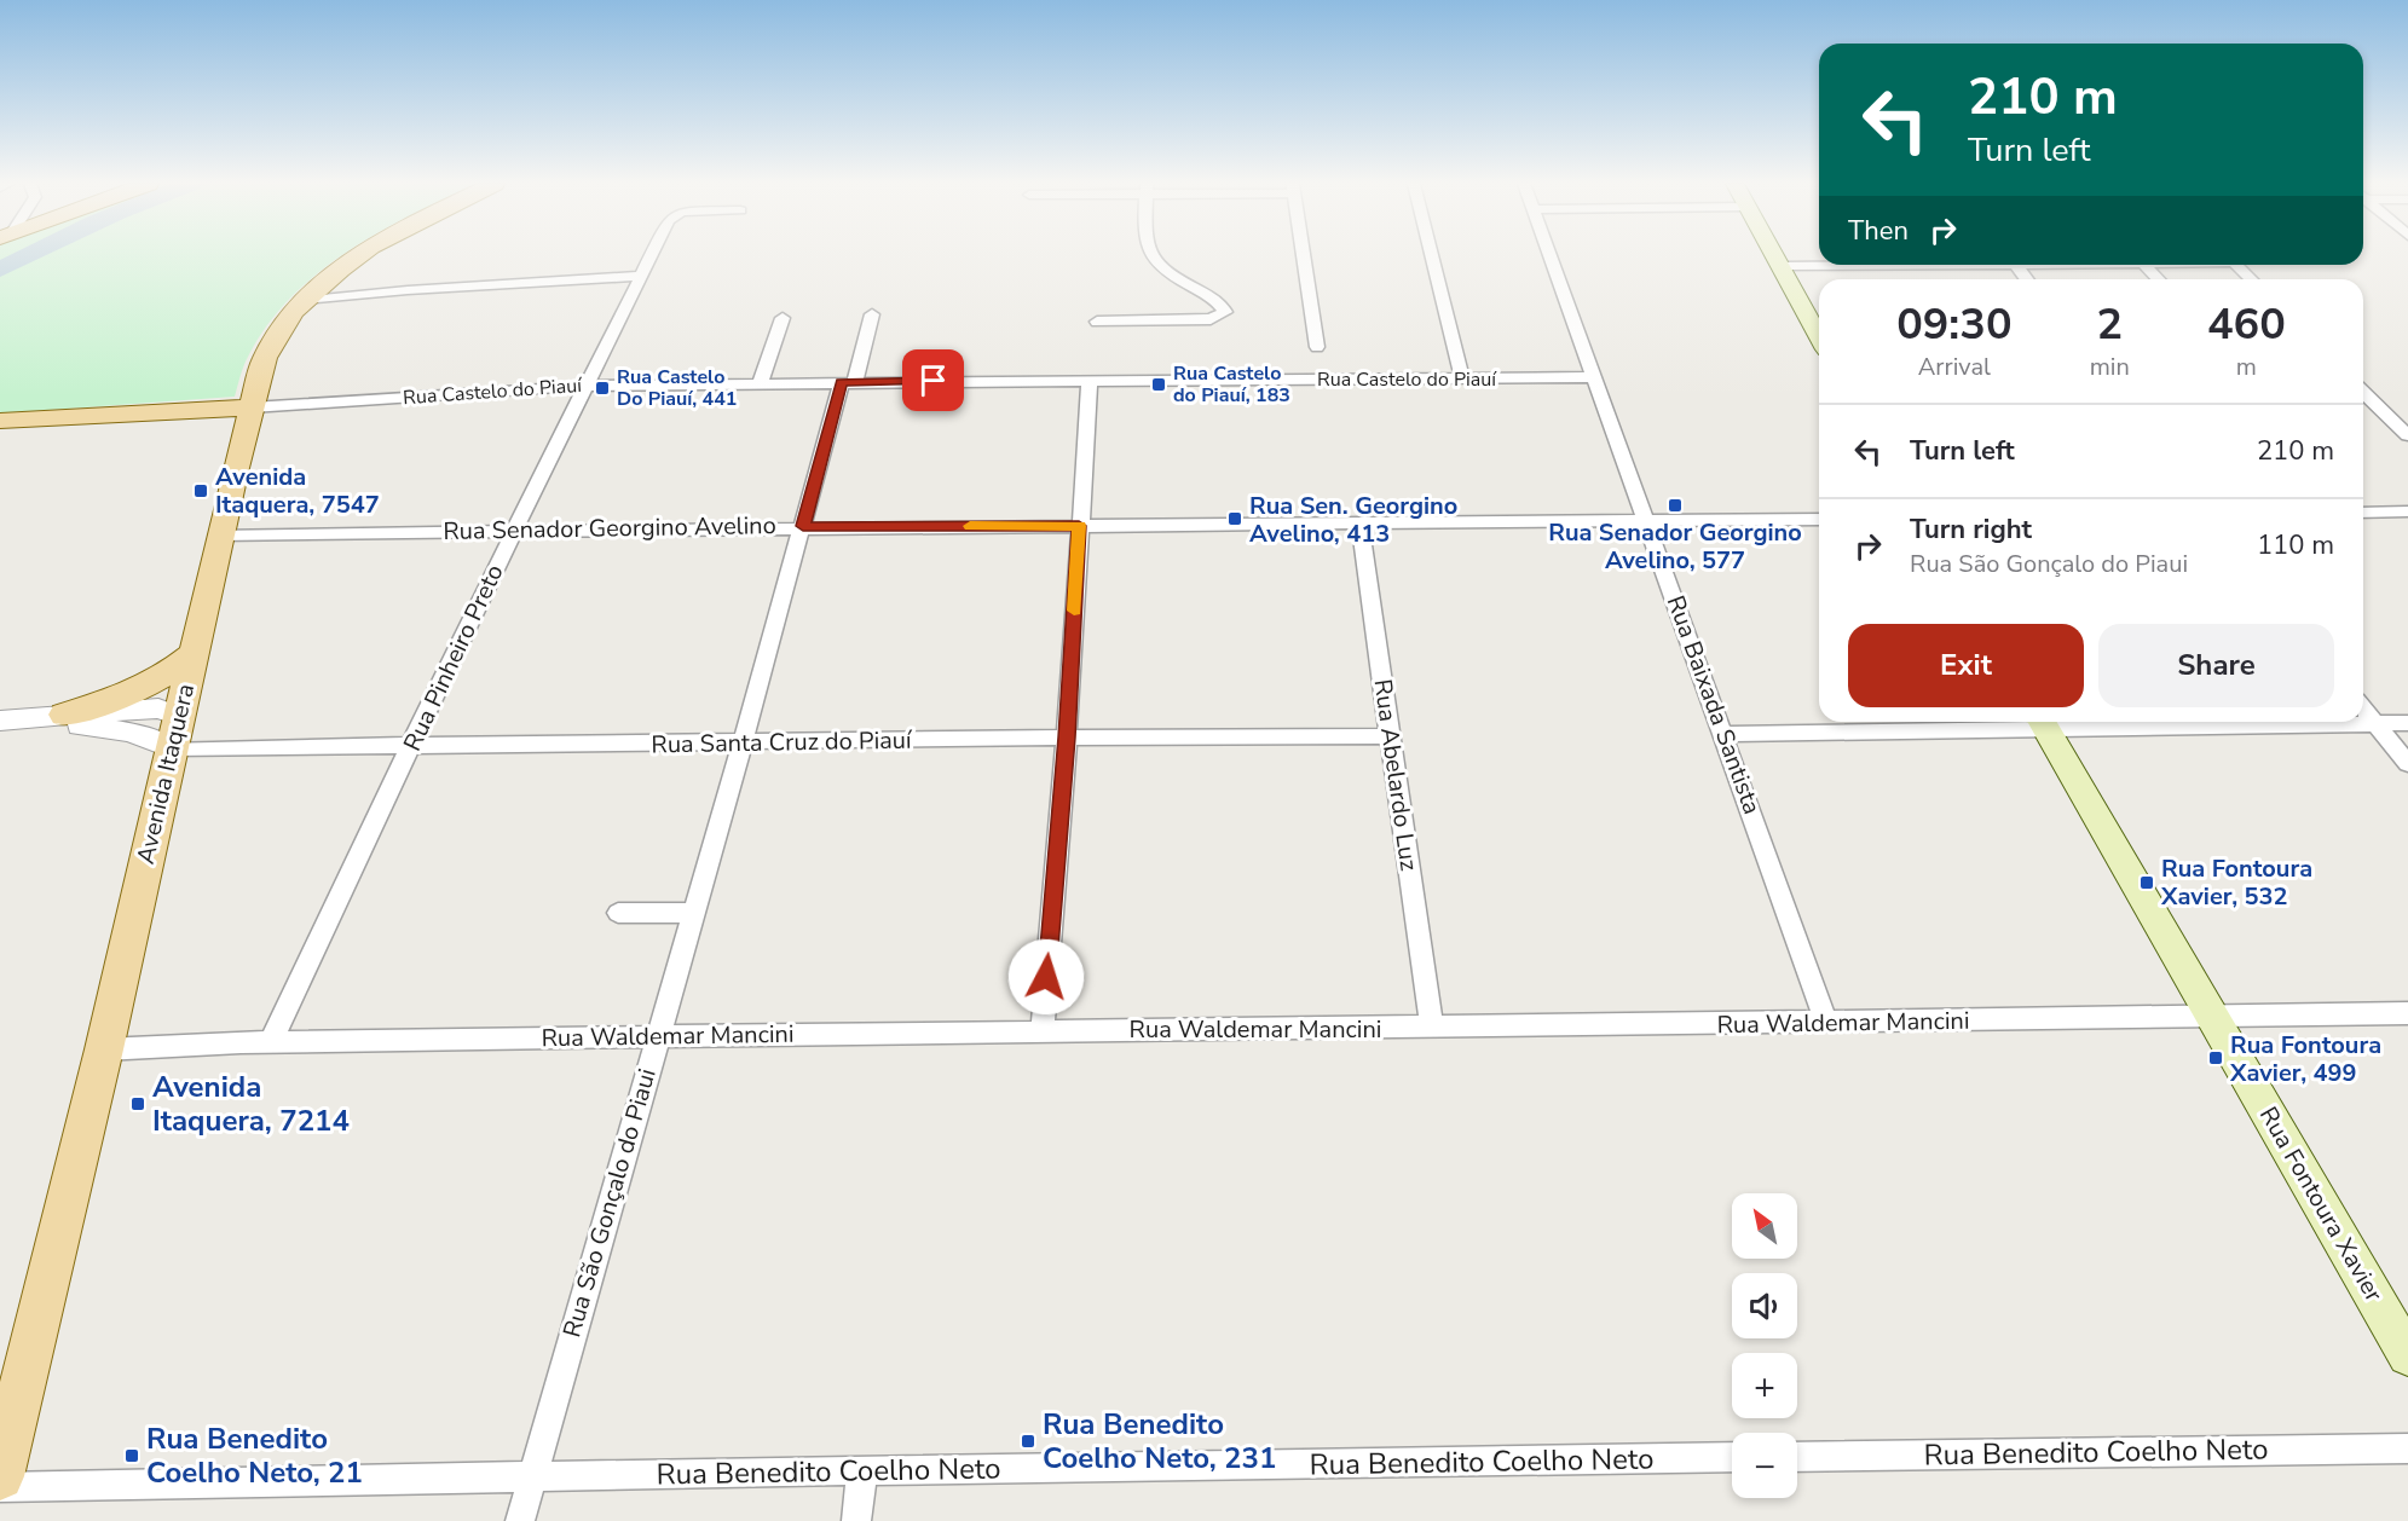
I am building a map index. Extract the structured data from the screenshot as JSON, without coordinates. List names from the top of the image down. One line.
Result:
{"streets":{"main road":["Rua Castelo do Piauí","Avenida Itaquera","Rua Fontoura Xavier"],"street":["Rua Senador Georgino Avelino","Rua Pinheiro Preto","Rua Baixada Santista","Rua Santa Cruz do Piauí","Rua Abelardo Luz","Rua Waldemar Mancini","Rua São Gonçalo do Piaui","Rua Benedito Coelho Neto"]},"crossings":[["Rua Castelo do Piauí","Rua Pinheiro Preto"],["Rua Castelo do Piauí","Rua Baixada Santista"],["Rua Castelo do Piauí","Avenida Itaquera"],["Rua Castelo do Piauí","Rua São Gonçalo do Piaui"],["Rua Senador Georgino Avelino","Rua Pinheiro Preto"],["Rua Senador Georgino Avelino","Rua Baixada Santista"],["Rua Senador Georgino Avelino","Avenida Itaquera"],["Rua Senador Georgino Avelino","Rua Abelardo Luz"],["Rua Senador Georgino Avelino","Rua São Gonçalo do Piaui"],["Rua Pinheiro Preto","Rua Santa Cruz do Piauí"],["Rua Pinheiro Preto","Rua Waldemar Mancini"],["Rua Baixada Santista","Rua Waldemar Mancini"],["Rua Santa Cruz do Piauí","Avenida Itaquera"],["Rua Santa Cruz do Piauí","Rua Abelardo Luz"],["Rua Santa Cruz do Piauí","Rua São Gonçalo do Piaui"],["Avenida Itaquera","Rua Waldemar Mancini"],["Rua Abelardo Luz","Rua Waldemar Mancini"],["Rua Waldemar Mancini","Rua São Gonçalo do Piaui"],["Rua Waldemar Mancini","Rua Fontoura Xavier"],["Rua São Gonçalo do Piaui","Rua Benedito Coelho Neto"]],"places":{"transit":["Rua Castelo do Piauí, 183","Rua Castelo Do Piauí, 441","Avenida Itaquera, 7547","Rua Senador Georgino Avelino, 577","Rua Sen. Georgino Avelino, 413","Rua Fontoura Xavier, 532","Rua Fontoura Xavier, 499","Avenida Itaquera, 7214","Rua Benedito Coelho Neto, 231","Rua Benedito Coelho Neto, 21"]},"north":"top left","page":{"turn":["210 m","Turn left"],"then":"Then","eta":["09:30","Arrival","2","min","460","m"],"list":[{"name":"Turn left","value":"210 m"},{"name":"Turn right","note":"Rua São Gonçalo do Piaui","value":"110 m"}],"buttons":["Exit","Share"],"map_buttons":["+","−"]}}
